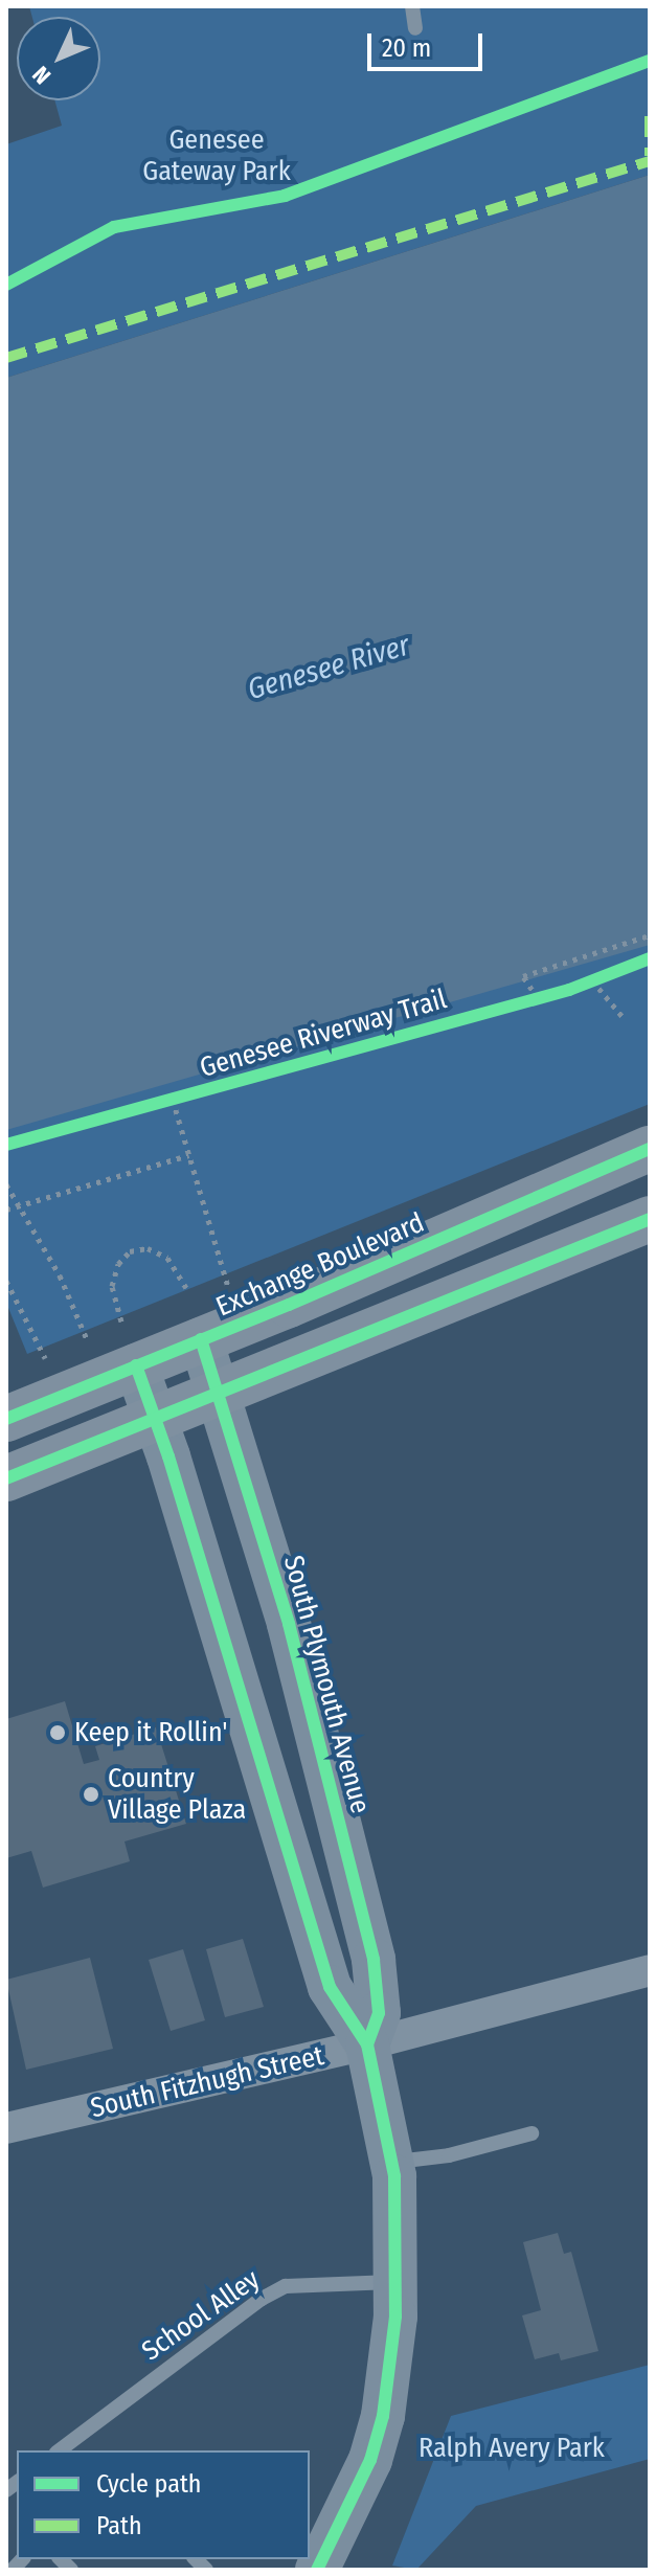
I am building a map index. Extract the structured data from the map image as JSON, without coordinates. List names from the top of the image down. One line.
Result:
{"streets":{"main road":["Exchange Boulevard","South Plymouth Avenue"],"street":["South Fitzhugh Street"],"lane":["School Alley"],"cycle path":["Genesee Riverway Trail"]},"crossings":[["Exchange Boulevard","South Plymouth Avenue"],["South Plymouth Avenue","South Fitzhugh Street"],["South Plymouth Avenue","School Alley"]],"water":["Genesee River"],"parks":["Genesee Gateway Park","Ralph Avery Park"],"places":["Keep it Rollin'","Country Village Plaza"],"legend":["Cycle path","Path"],"scale_bar":"20 m","north":"bottom left"}
